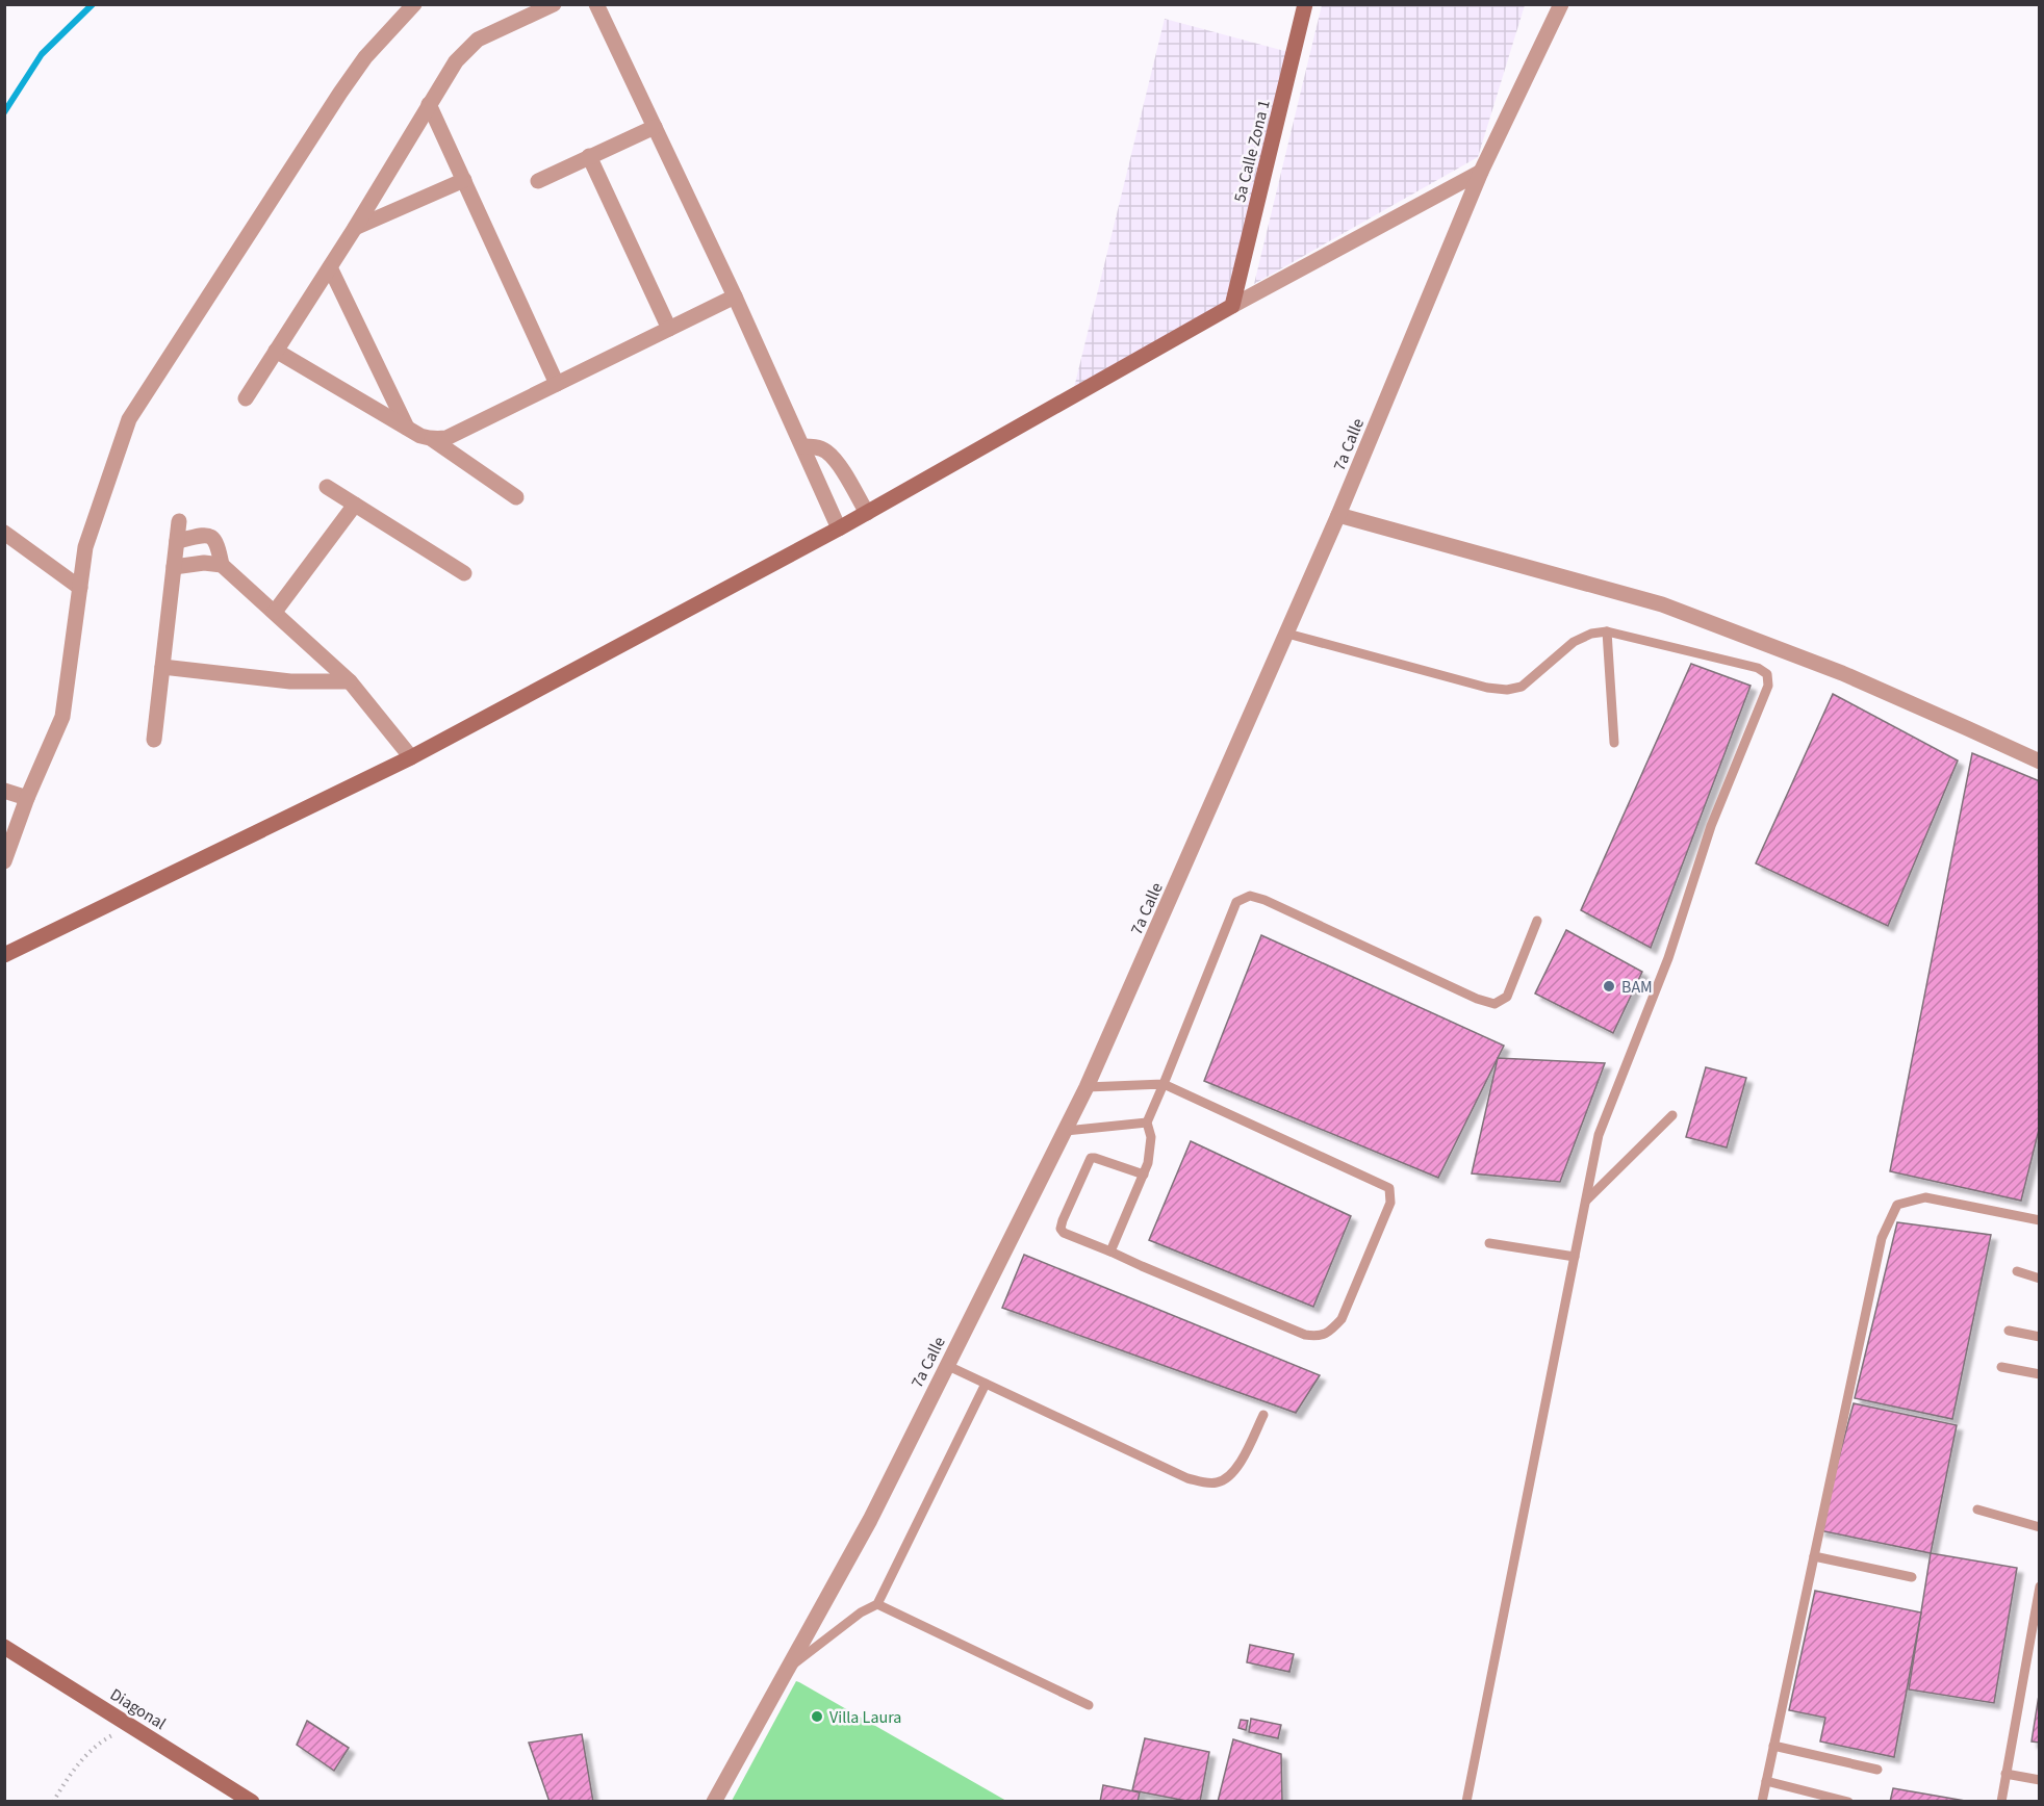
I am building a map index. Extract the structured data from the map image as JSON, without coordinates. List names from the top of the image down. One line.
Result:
{"streets":{"street":["5a Calle Zona 1","7a Calle","Diagonal"]},"places":["BAM","Villa Laura"]}
